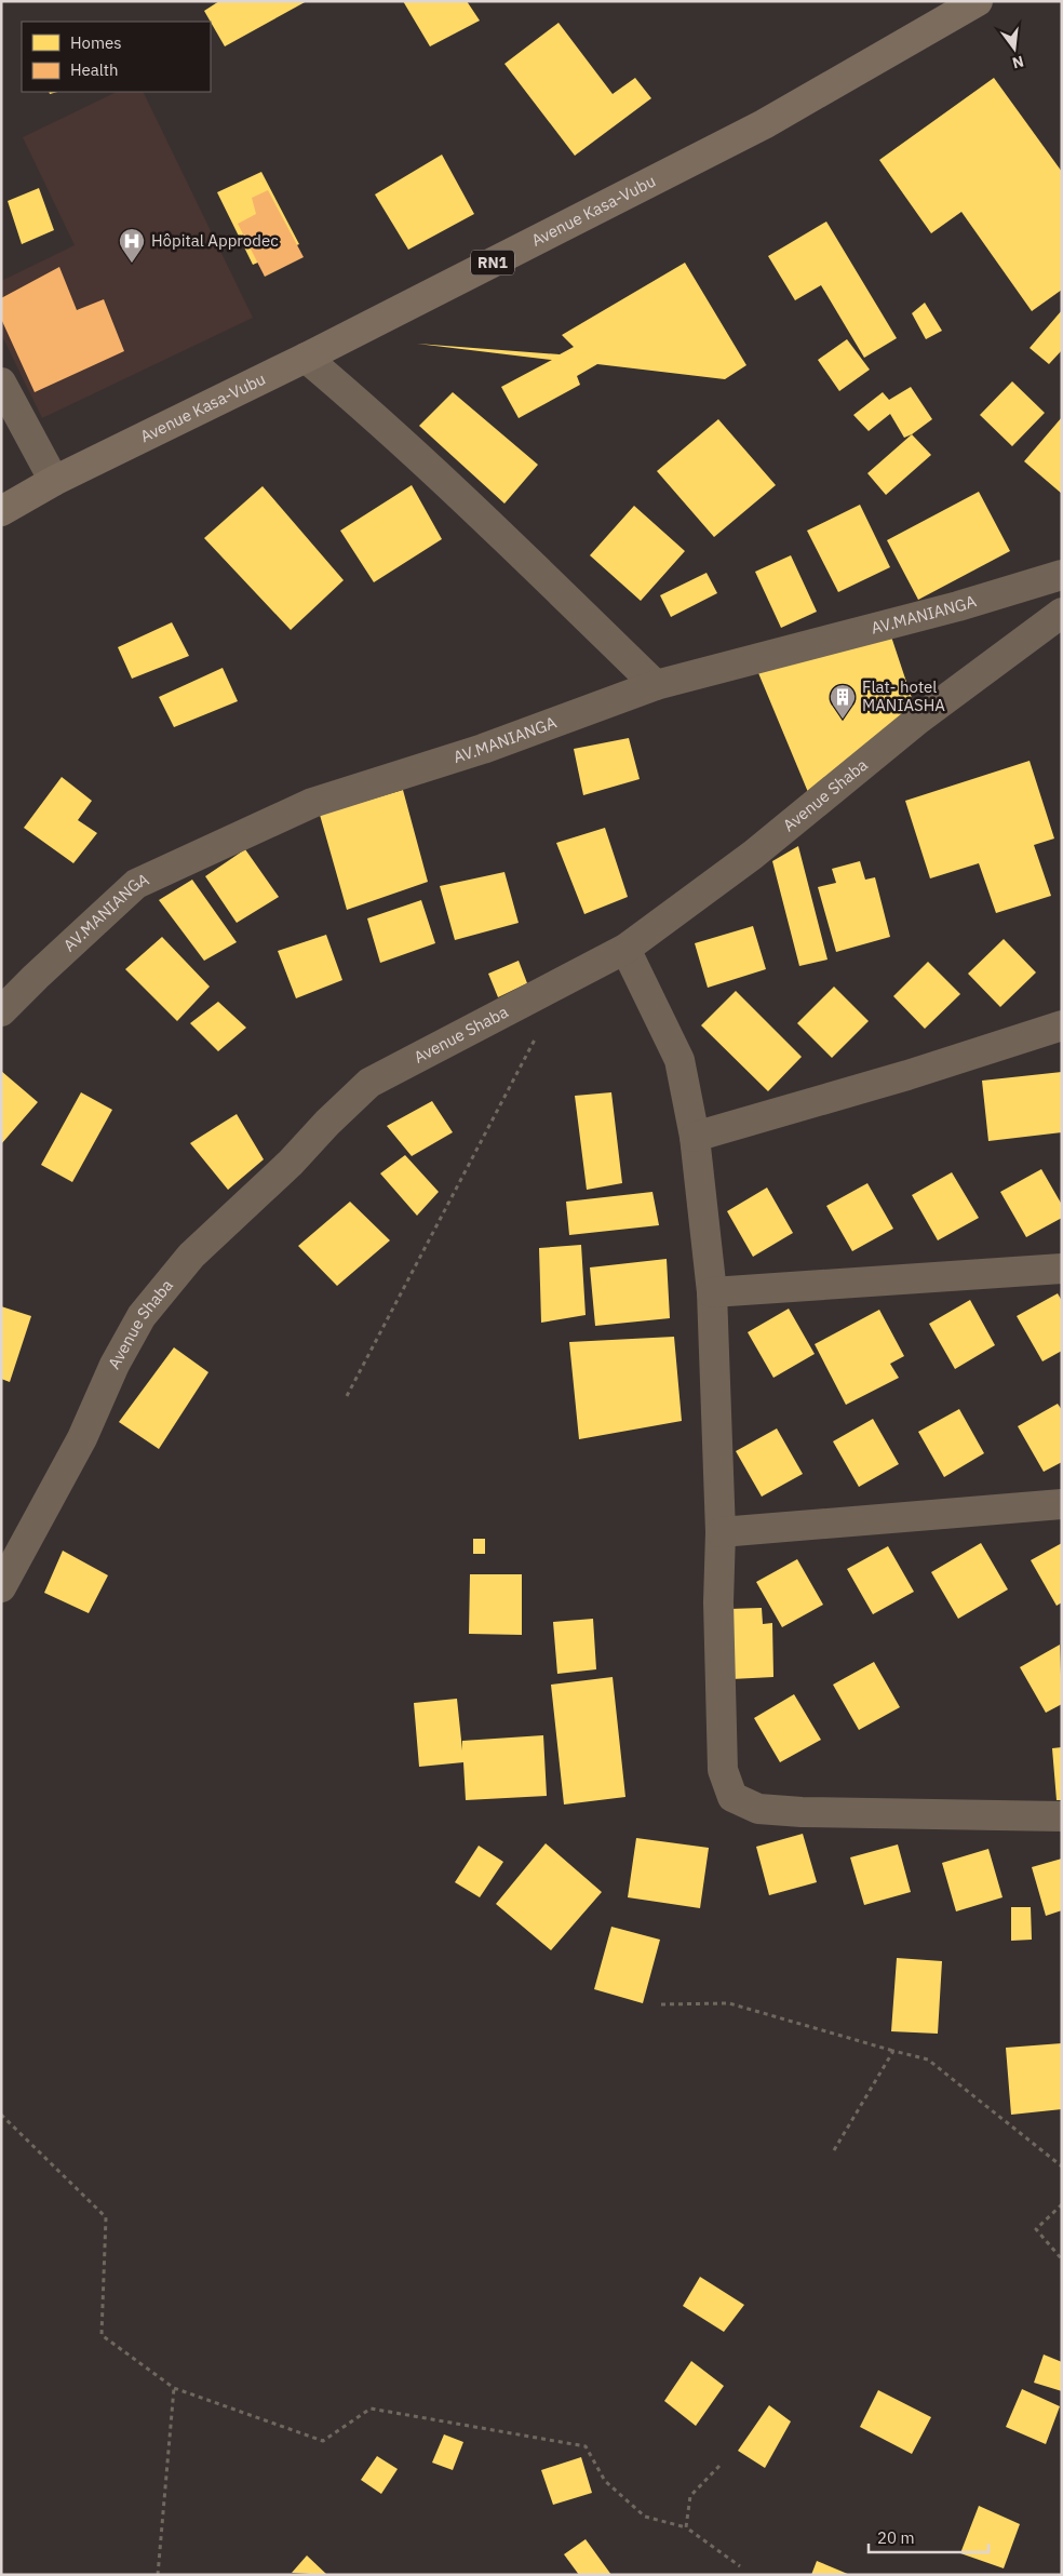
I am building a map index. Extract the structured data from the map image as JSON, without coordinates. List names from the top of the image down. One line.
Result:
{"streets":{"highway":["Avenue Kasa-Vubu","RN1"],"street":["AV.MANIANGA","Avenue Shaba"]},"places":{"hospital":["Hôpital Approdec"],"building":["Flat- hotel MANIASHA"]},"legend":["Homes","Health"],"scale_bar":"20 m","north":"bottom"}
